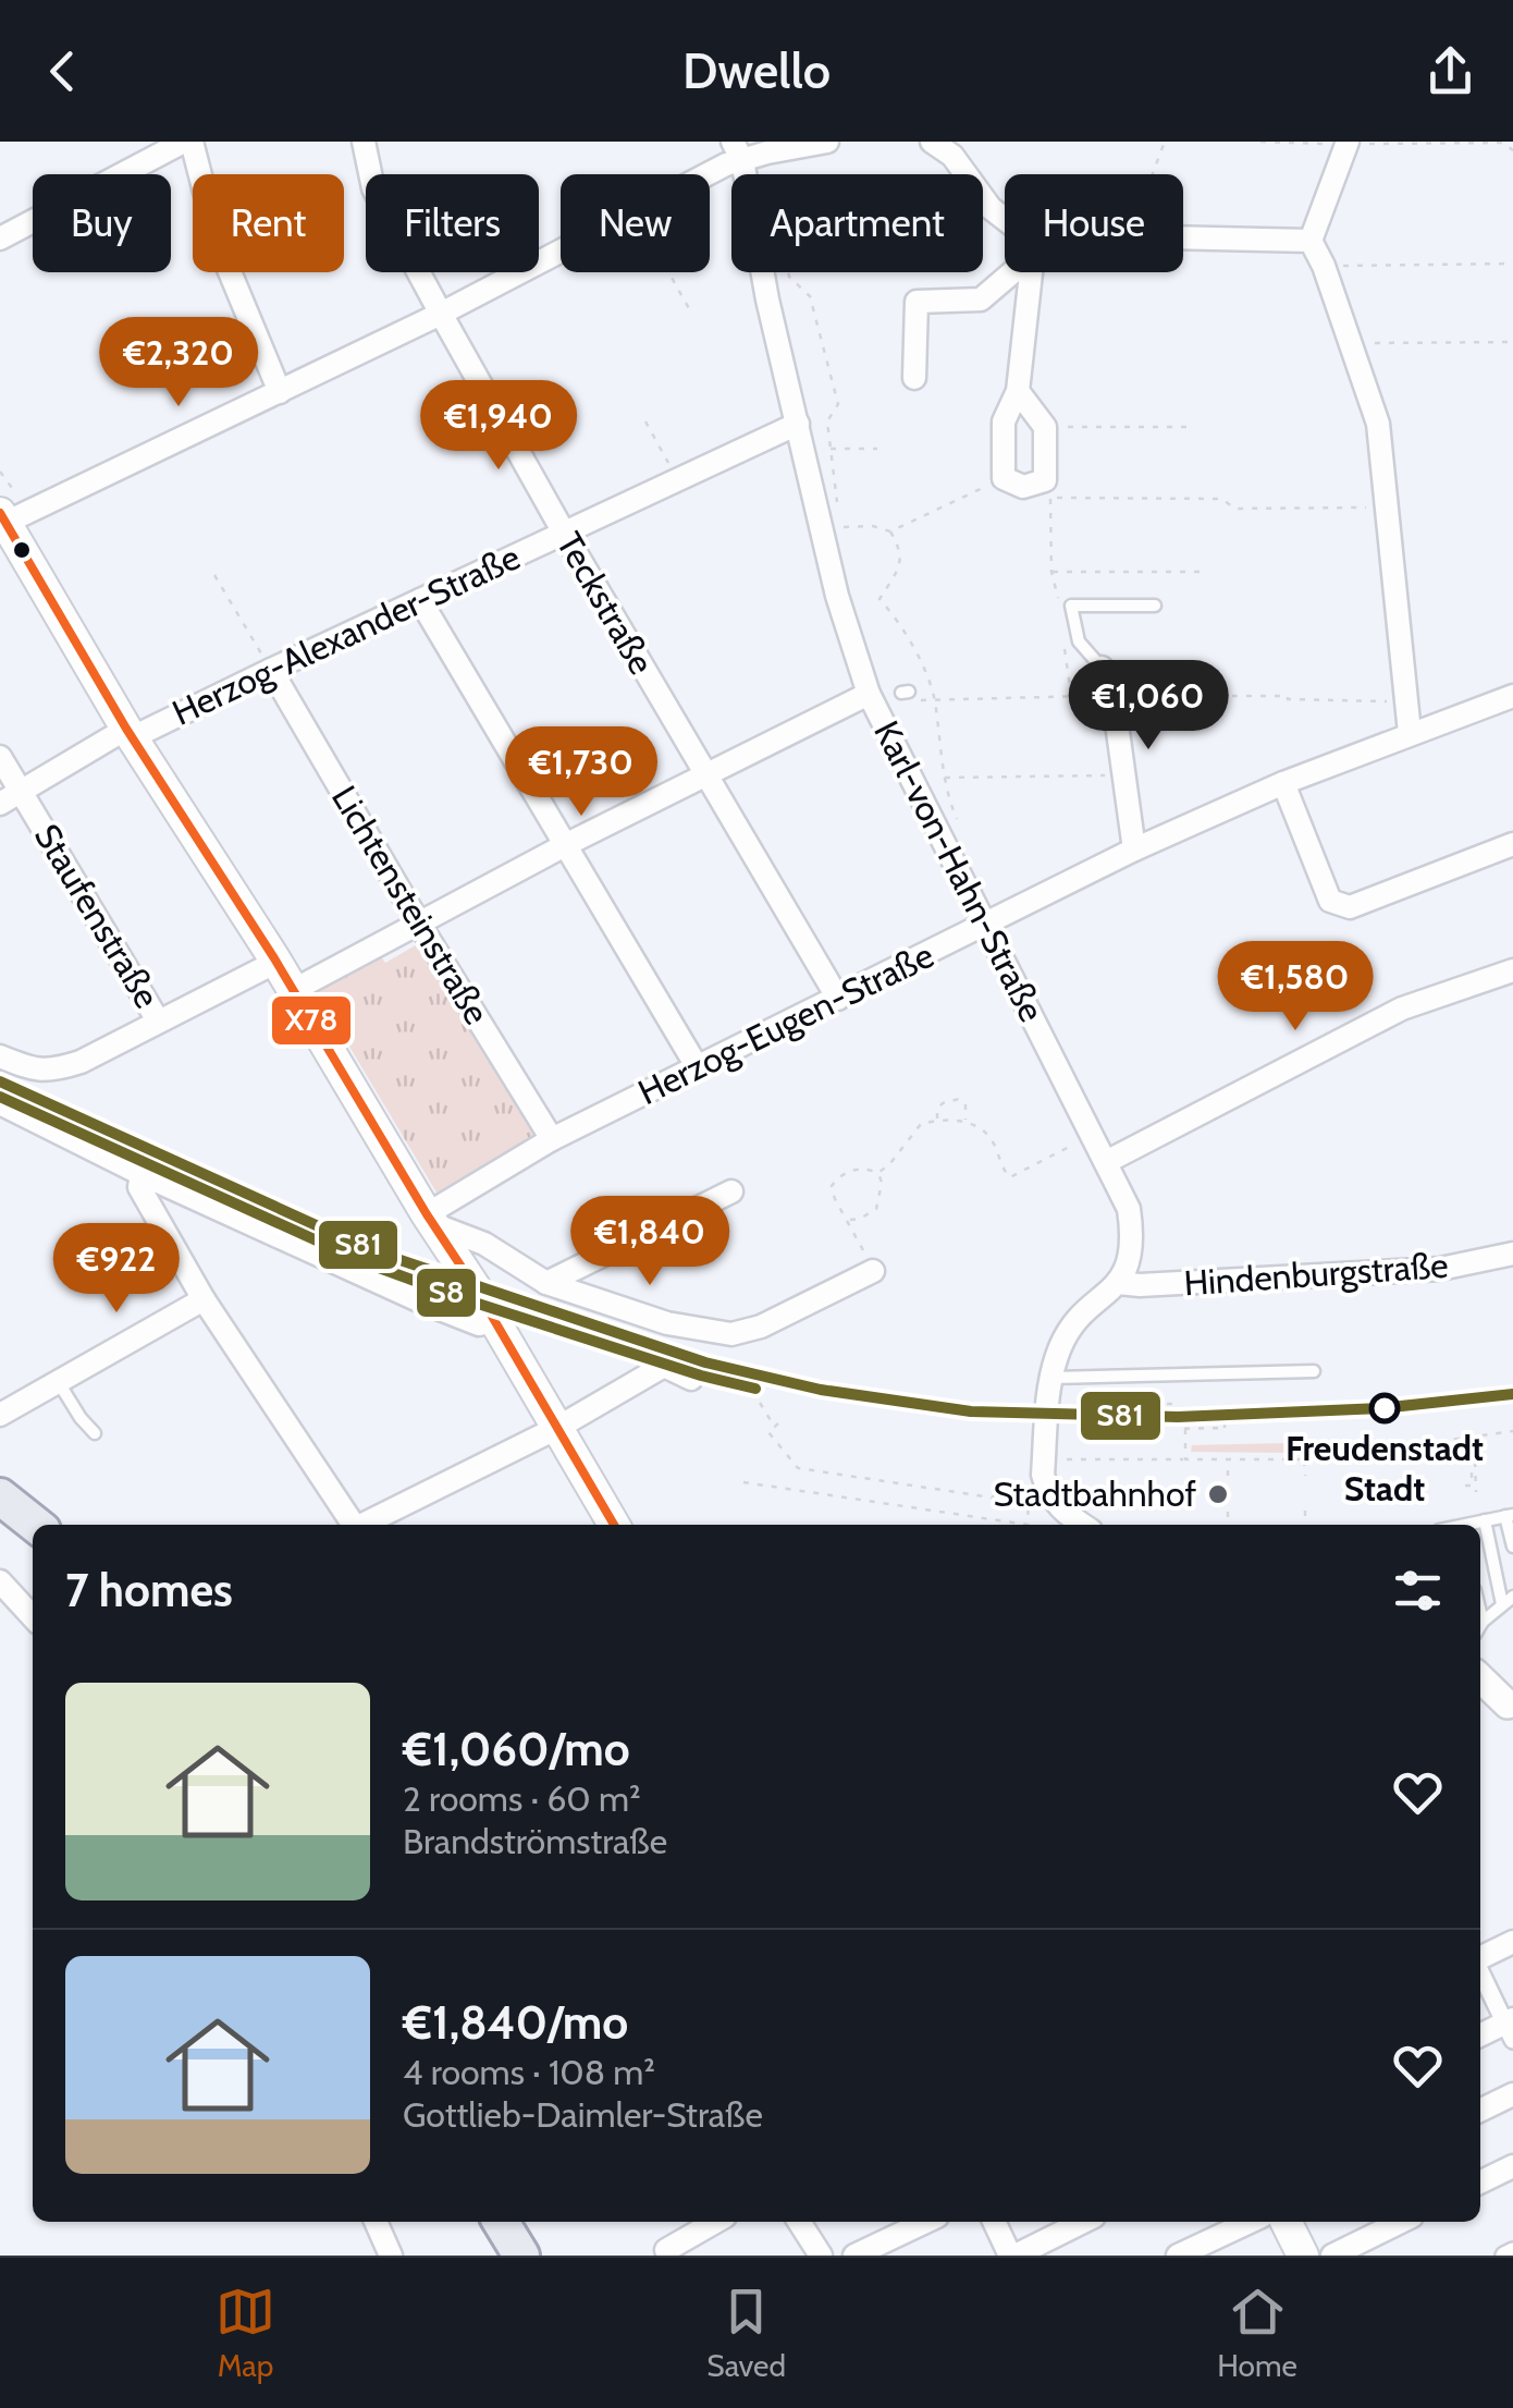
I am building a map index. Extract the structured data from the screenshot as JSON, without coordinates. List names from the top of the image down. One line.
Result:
{"streets":{"street":["Teckstraße","Herzog-Alexander-Straße","Karl-von-Hahn-Straße","Lichtensteinstraße","Staufenstraße","Herzog-Eugen-Straße","Hindenburgstraße"]},"crossings":[["Teckstraße","Herzog-Alexander-Straße"],["Teckstraße","Herzog-Eugen-Straße"],["Herzog-Alexander-Straße","Karl-von-Hahn-Straße"],["Herzog-Alexander-Straße","Lichtensteinstraße"],["Herzog-Alexander-Straße","Staufenstraße"],["Karl-von-Hahn-Straße","Herzog-Eugen-Straße"],["Karl-von-Hahn-Straße","Hindenburgstraße"],["Lichtensteinstraße","Herzog-Eugen-Straße"]],"places":["Freudenstadt Stadt","Stadtbahnhof"],"lines":["transit line X78","transit line S81","transit line S8"],"page":{"header":"Dwello","chip":["Buy","Rent","Filters","New","Apartment","House"],"price":["€2,320","€1,940","€1,060","€1,730","€1,580","€1,840","€922"],"heading":"7 homes","list":[{"name":"€1,060/mo","note":"2 rooms · 60 m² · Brandströmstraße"},{"name":"€1,840/mo","note":"4 rooms · 108 m² · Gottlieb-Daimler-Straße"}],"tabs":["Map","Saved","Home"]}}
